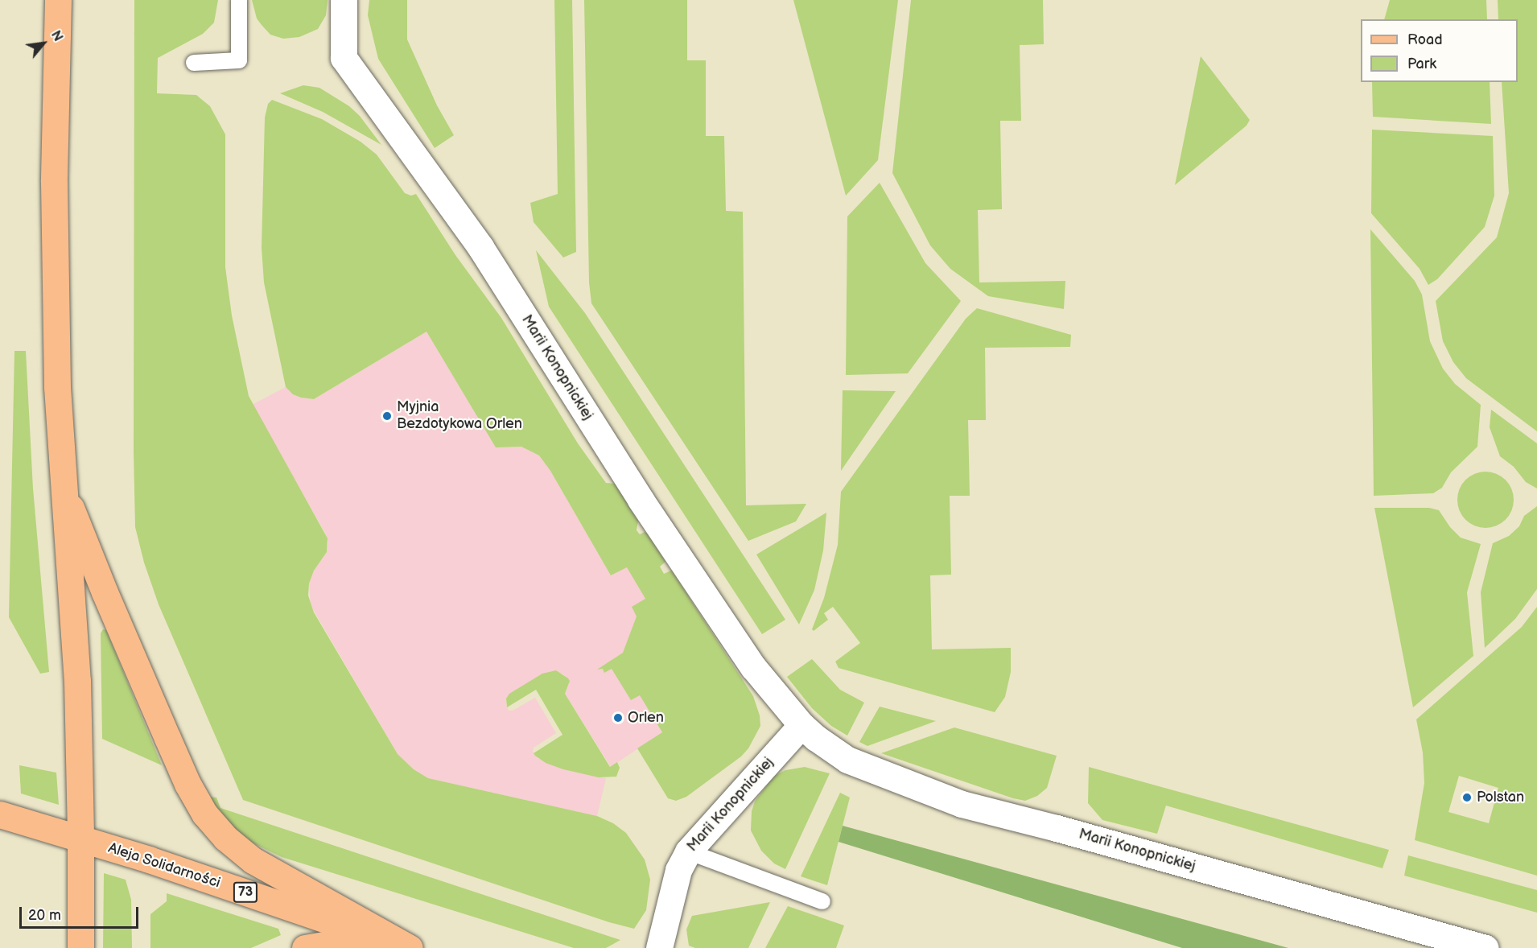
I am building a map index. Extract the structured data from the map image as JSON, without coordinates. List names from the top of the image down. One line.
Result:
{"streets":{"main road":["Aleja Solidarności","73"],"street":["Marii Konopnickiej"]},"places":["Myjnia Bezdotykowa Orlen","Orlen","Polstan"],"legend":["Road","Park"],"scale_bar":"20 m","north":"top right"}
